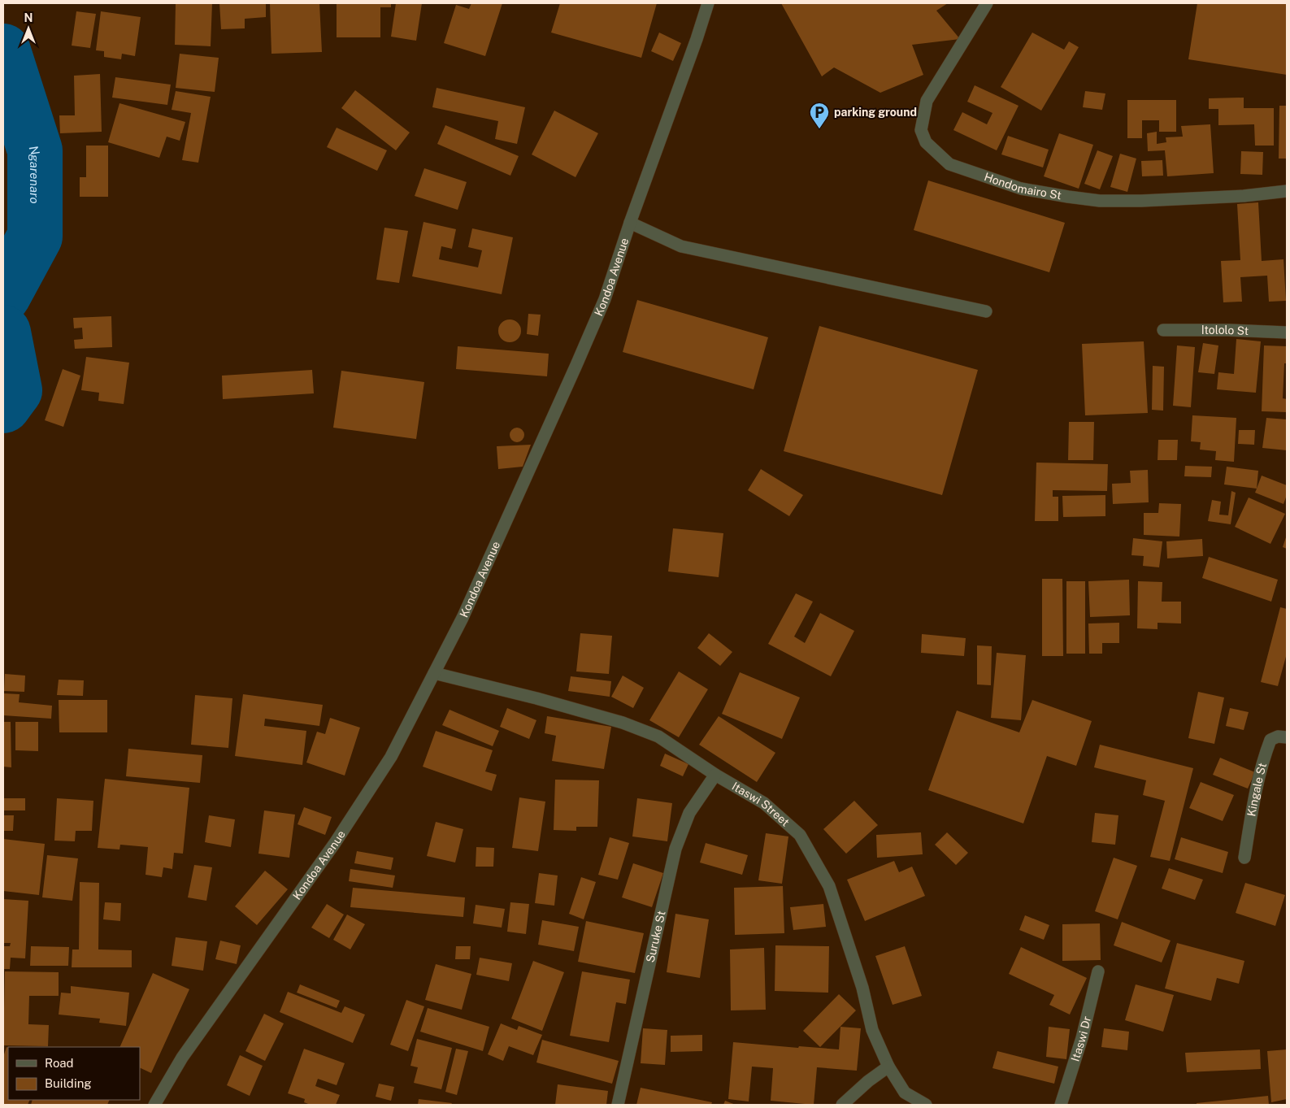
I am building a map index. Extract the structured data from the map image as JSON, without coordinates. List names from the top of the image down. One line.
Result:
{"streets":{"street":["Hondomairo St","Kondoa Avenue","Itololo St","Kingale St","Itaswi Street","Suruke St","Itaswi Dr"]},"crossings":[["Kondoa Avenue","Itaswi Street"],["Itaswi Street","Suruke St"]],"water":["Ngarenaro"],"places":{"parking":["parking ground"]},"legend":["Road","Building"],"north":"top"}
